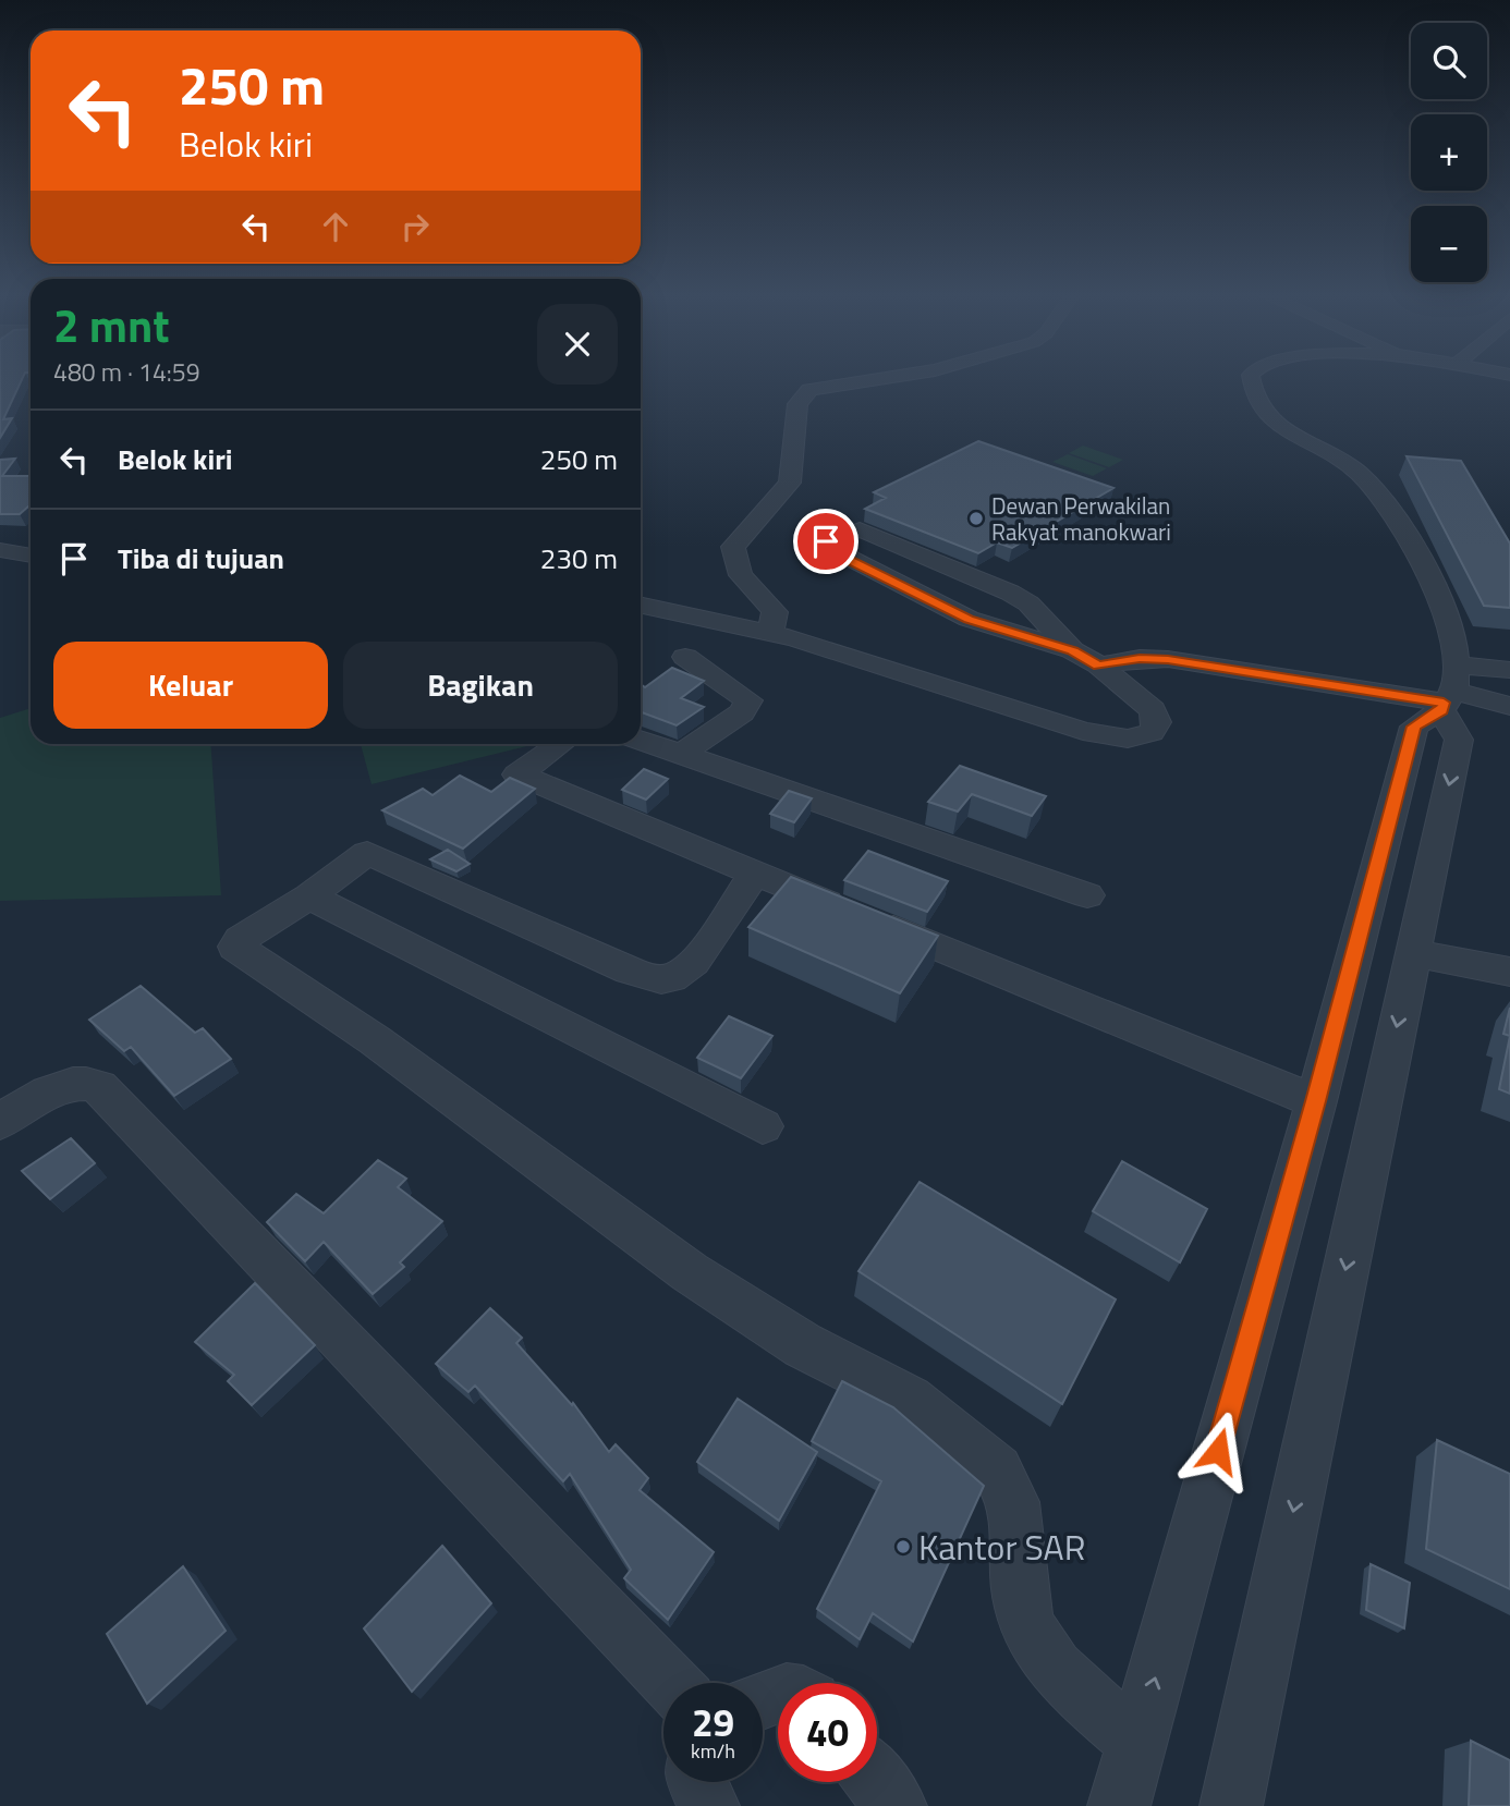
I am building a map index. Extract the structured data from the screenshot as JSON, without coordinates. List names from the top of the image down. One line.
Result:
{"places":["Dewan Perwakilan Rakyat manokwari","Kantor SAR"],"page":{"map_buttons":["+","−"],"turn":["250 m","Belok kiri"],"heading":["2 mnt","480 m · 14:59"],"list":[{"name":"Belok kiri","value":"250 m"},{"name":"Tiba di tujuan","value":"230 m"}],"buttons":["Keluar","Bagikan"],"speed":"29 km/h","limit":"40"}}
